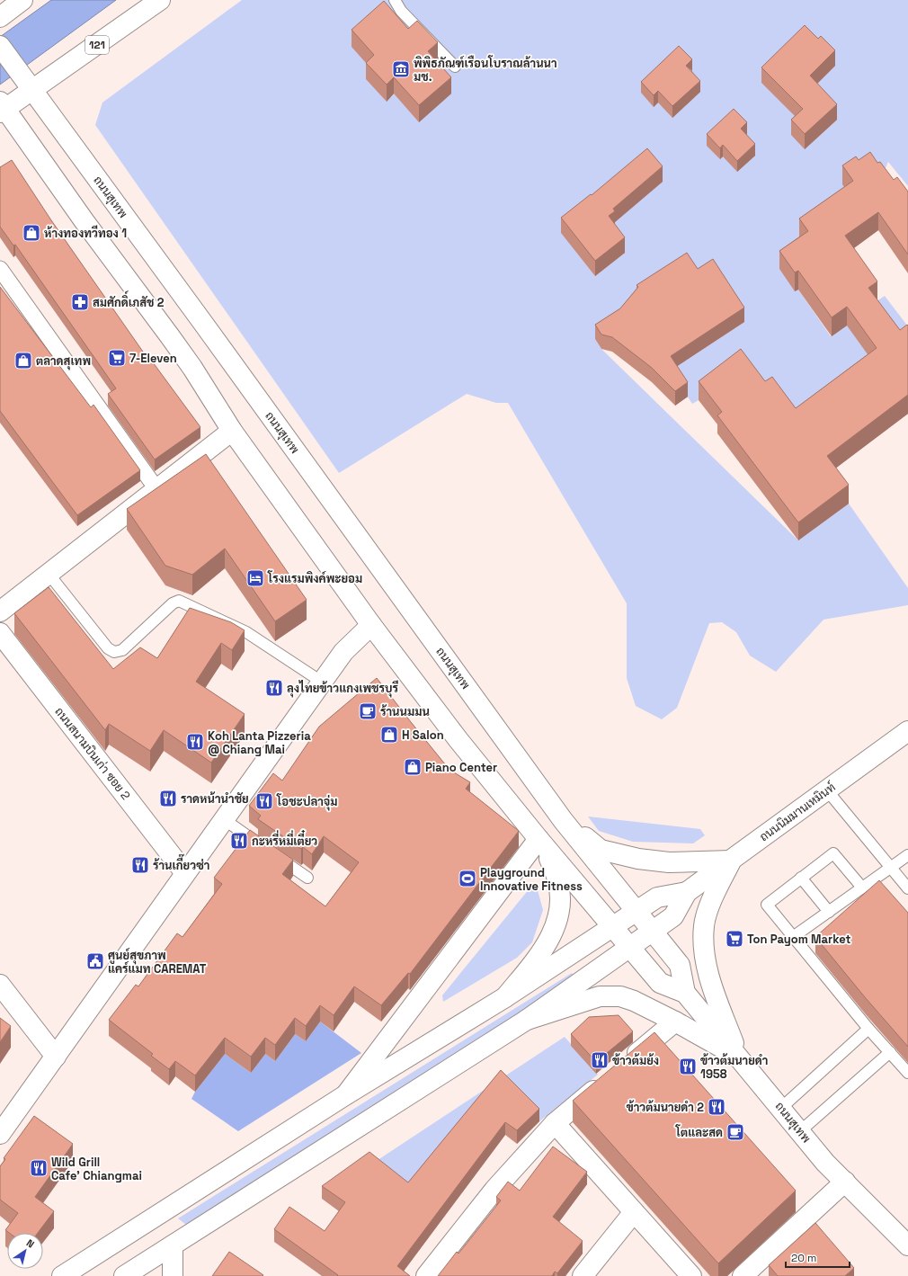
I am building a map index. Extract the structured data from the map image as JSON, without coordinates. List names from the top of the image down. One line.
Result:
{"streets":{"main road":["121","ถนนสุเทพ","ถนนสนามบินเก่า ซอย 2","ถนนนิมมานเหมินท์"]},"crossings":[["121","ถนนสุเทพ"]],"places":{"museum":["พิพิธภัณฑ์เรือนโบราณล้านนา มช."],"shop":["ห้างทองทวีทอง 1","ตลาดสุเทพ","H Salon","Piano Center"],"pharmacy":["สมศักดิ์เภสัช 2"],"supermarket":["7-Eleven","Ton Payom Market"],"hotel":["โรงแรมพิงค์พะยอม"],"restaurant":["ลุงไทยข้าวแกงเพชรบุรี","Koh Lanta Pizzeria @ Chiang Mai","ราดหน้านำชัย","โอชะปลาจุ่ม","กะหรี่หมี่เตี๋ยว","ร้านเกี๊ยวซ่า","ข้าวต้มย้ง","ข้าวต้มนายดำ 1958","ข้าวต้มนายดำ 2","Wild Grill Cafe' Chiangmai"],"cafe":["ร้านนมมน","โตและสด"],"sports":["Playground Innovative Fitness"],"public building":["ศูนย์สุขภาพ แคร์แมท CAREMAT"]},"scale_bar":"20 m","north":"top right"}
